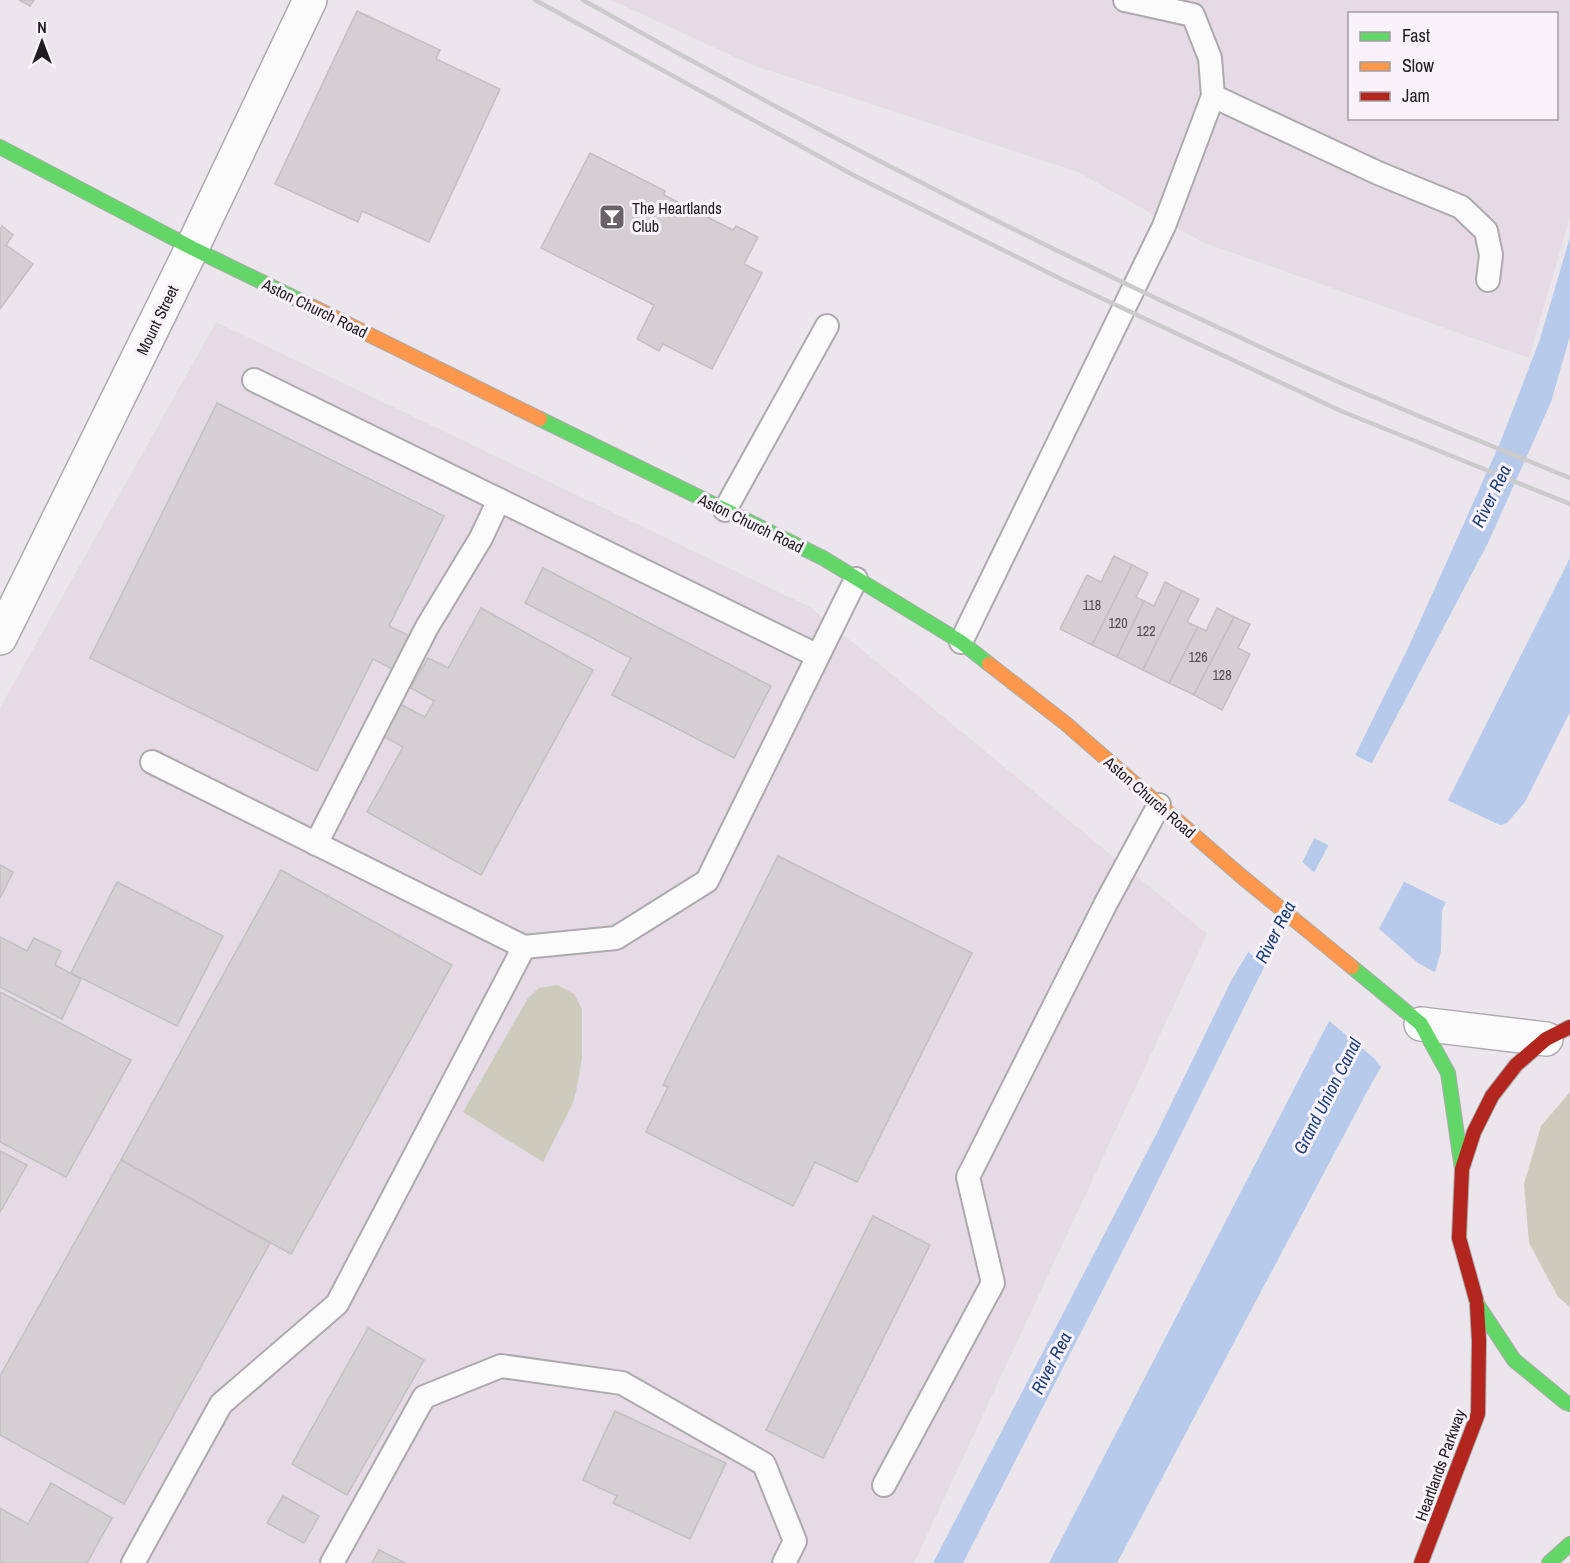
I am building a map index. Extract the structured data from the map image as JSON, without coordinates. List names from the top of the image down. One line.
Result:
{"streets":{"street":["Aston Church Road","Mount Street","Heartlands Parkway"]},"crossings":[["Aston Church Road","Mount Street"]],"water":["River Rea","Grand Union Canal"],"places":{"bar":["The Heartlands Club"]},"house_numbers":["118","120","122","126","128"],"legend":["Fast","Slow","Jam"],"north":"top"}
